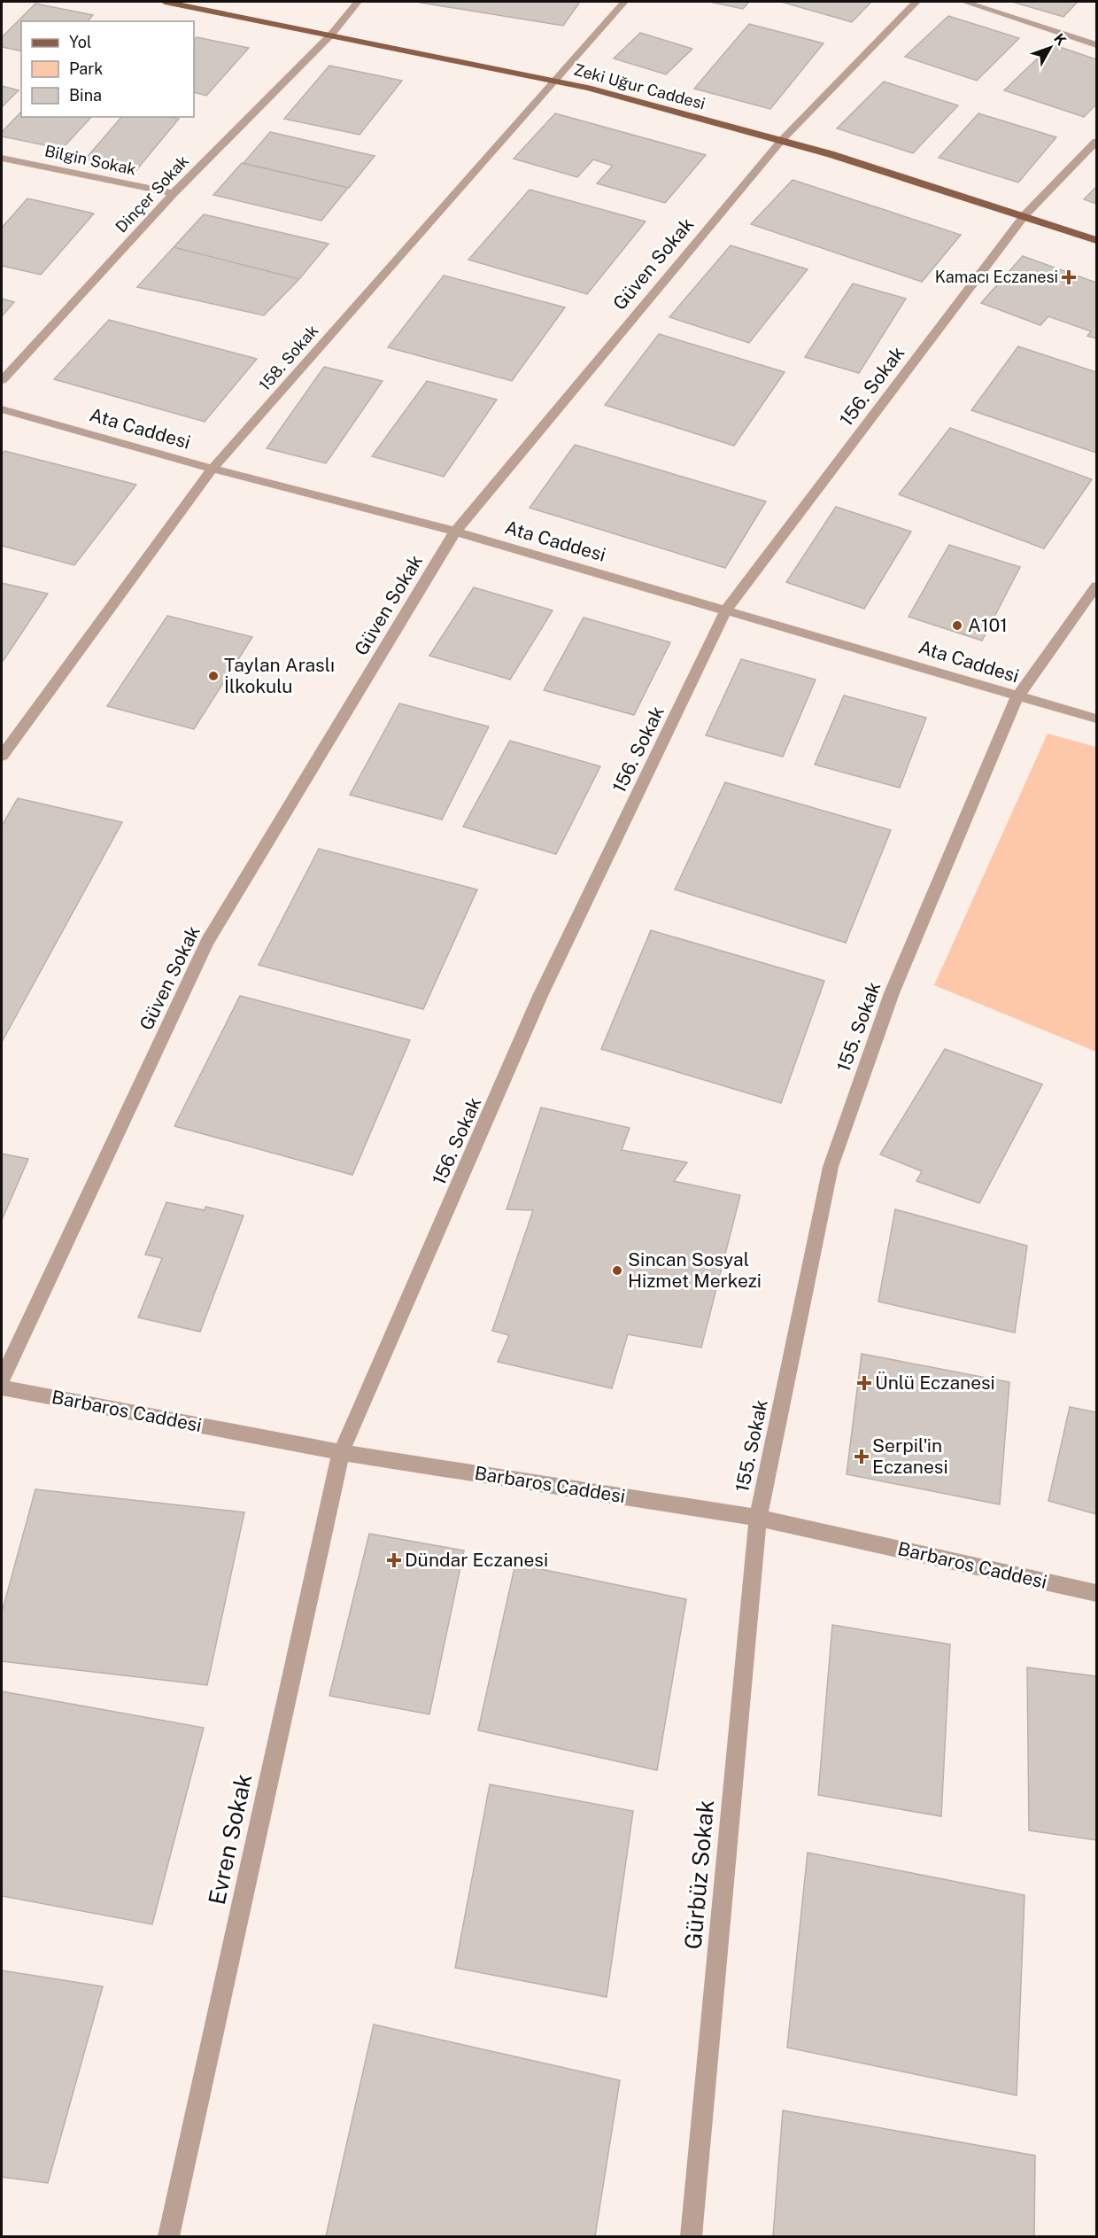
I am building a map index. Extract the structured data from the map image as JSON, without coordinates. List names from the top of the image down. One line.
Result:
{"streets":{"main road":["Zeki Uğur Caddesi"],"street":["Bilgin Sokak","Dinçer Sokak","Güven Sokak","158. Sokak","156. Sokak","Ata Caddesi","155. Sokak","Barbaros Caddesi","Evren Sokak","Gürbüz Sokak"]},"crossings":[["Zeki Uğur Caddesi","Dinçer Sokak"],["Zeki Uğur Caddesi","Güven Sokak"],["Zeki Uğur Caddesi","158. Sokak"],["Zeki Uğur Caddesi","156. Sokak"],["Bilgin Sokak","Dinçer Sokak"],["Güven Sokak","Ata Caddesi"],["158. Sokak","Ata Caddesi"],["156. Sokak","Ata Caddesi"],["156. Sokak","Barbaros Caddesi"],["156. Sokak","Evren Sokak"],["Ata Caddesi","155. Sokak"],["155. Sokak","Barbaros Caddesi"],["155. Sokak","Gürbüz Sokak"],["Barbaros Caddesi","Evren Sokak"],["Barbaros Caddesi","Gürbüz Sokak"]],"places":{"health":["Kamacı Eczanesi","Ünlü Eczanesi","Serpil'in Eczanesi","Dündar Eczanesi"],"other":["A101","Taylan Araslı İlkokulu","Sincan Sosyal Hizmet Merkezi"]},"legend":["Yol","Park","Bina"],"north":"top right"}
